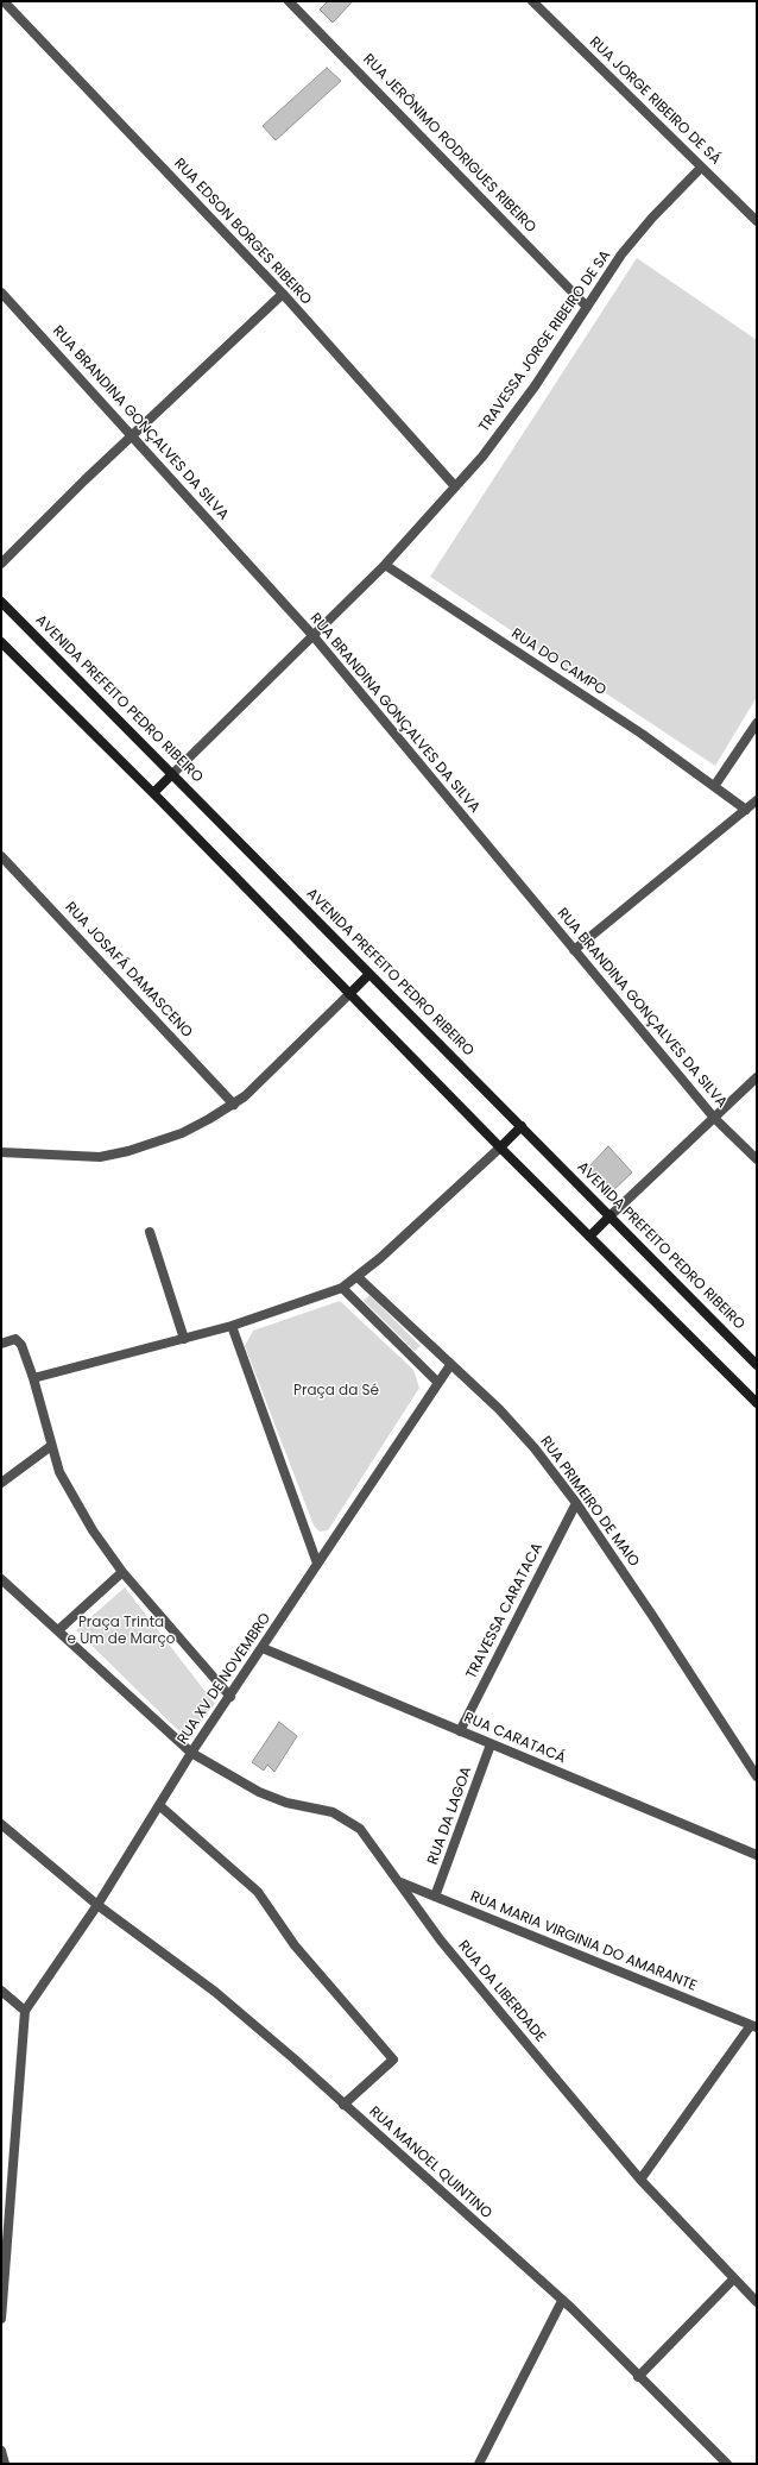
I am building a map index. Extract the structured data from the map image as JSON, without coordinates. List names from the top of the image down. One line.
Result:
{"streets":{"main road":["AVENIDA PREFEITO PEDRO RIBEIRO"],"street":["RUA JORGE RIBEIRO DE SÁ","RUA JERÔNIMO RODRIGUES RIBEIRO","RUA EDSON BORGES RIBEIRO","TRAVESSA JORGE RIBEIRO DE SA","RUA BRANDINA GONÇALVES DA SILVA","RUA DO CAMPO","RUA JOSAFÁ DAMASCENO","RUA PRIMEIRO DE MAIO","TRAVESSA CARATACA","RUA XV DE NOVEMBRO","RUA CARATACÁ","RUA DA LAGOA","RUA MARIA VIRGINIA DO AMARANTE","RUA DA LIBERDADE","RUA MANOEL QUINTINO"]},"crossings":[["RUA JORGE RIBEIRO DE SÁ","TRAVESSA JORGE RIBEIRO DE SA"],["RUA JERÔNIMO RODRIGUES RIBEIRO","TRAVESSA JORGE RIBEIRO DE SA"],["RUA EDSON BORGES RIBEIRO","TRAVESSA JORGE RIBEIRO DE SA"],["TRAVESSA JORGE RIBEIRO DE SA","RUA BRANDINA GONÇALVES DA SILVA"],["TRAVESSA JORGE RIBEIRO DE SA","RUA DO CAMPO"],["TRAVESSA JORGE RIBEIRO DE SA","AVENIDA PREFEITO PEDRO RIBEIRO"],["RUA PRIMEIRO DE MAIO","TRAVESSA CARATACA"],["RUA PRIMEIRO DE MAIO","RUA XV DE NOVEMBRO"],["TRAVESSA CARATACA","RUA CARATACÁ"],["RUA XV DE NOVEMBRO","RUA CARATACÁ"],["RUA XV DE NOVEMBRO","RUA DA LIBERDADE"],["RUA XV DE NOVEMBRO","RUA MANOEL QUINTINO"],["RUA CARATACÁ","RUA DA LAGOA"],["RUA DA LAGOA","RUA MARIA VIRGINIA DO AMARANTE"],["RUA MARIA VIRGINIA DO AMARANTE","RUA DA LIBERDADE"]],"parks":["Praça da Sé","Praça Trinta e Um de Março"]}
